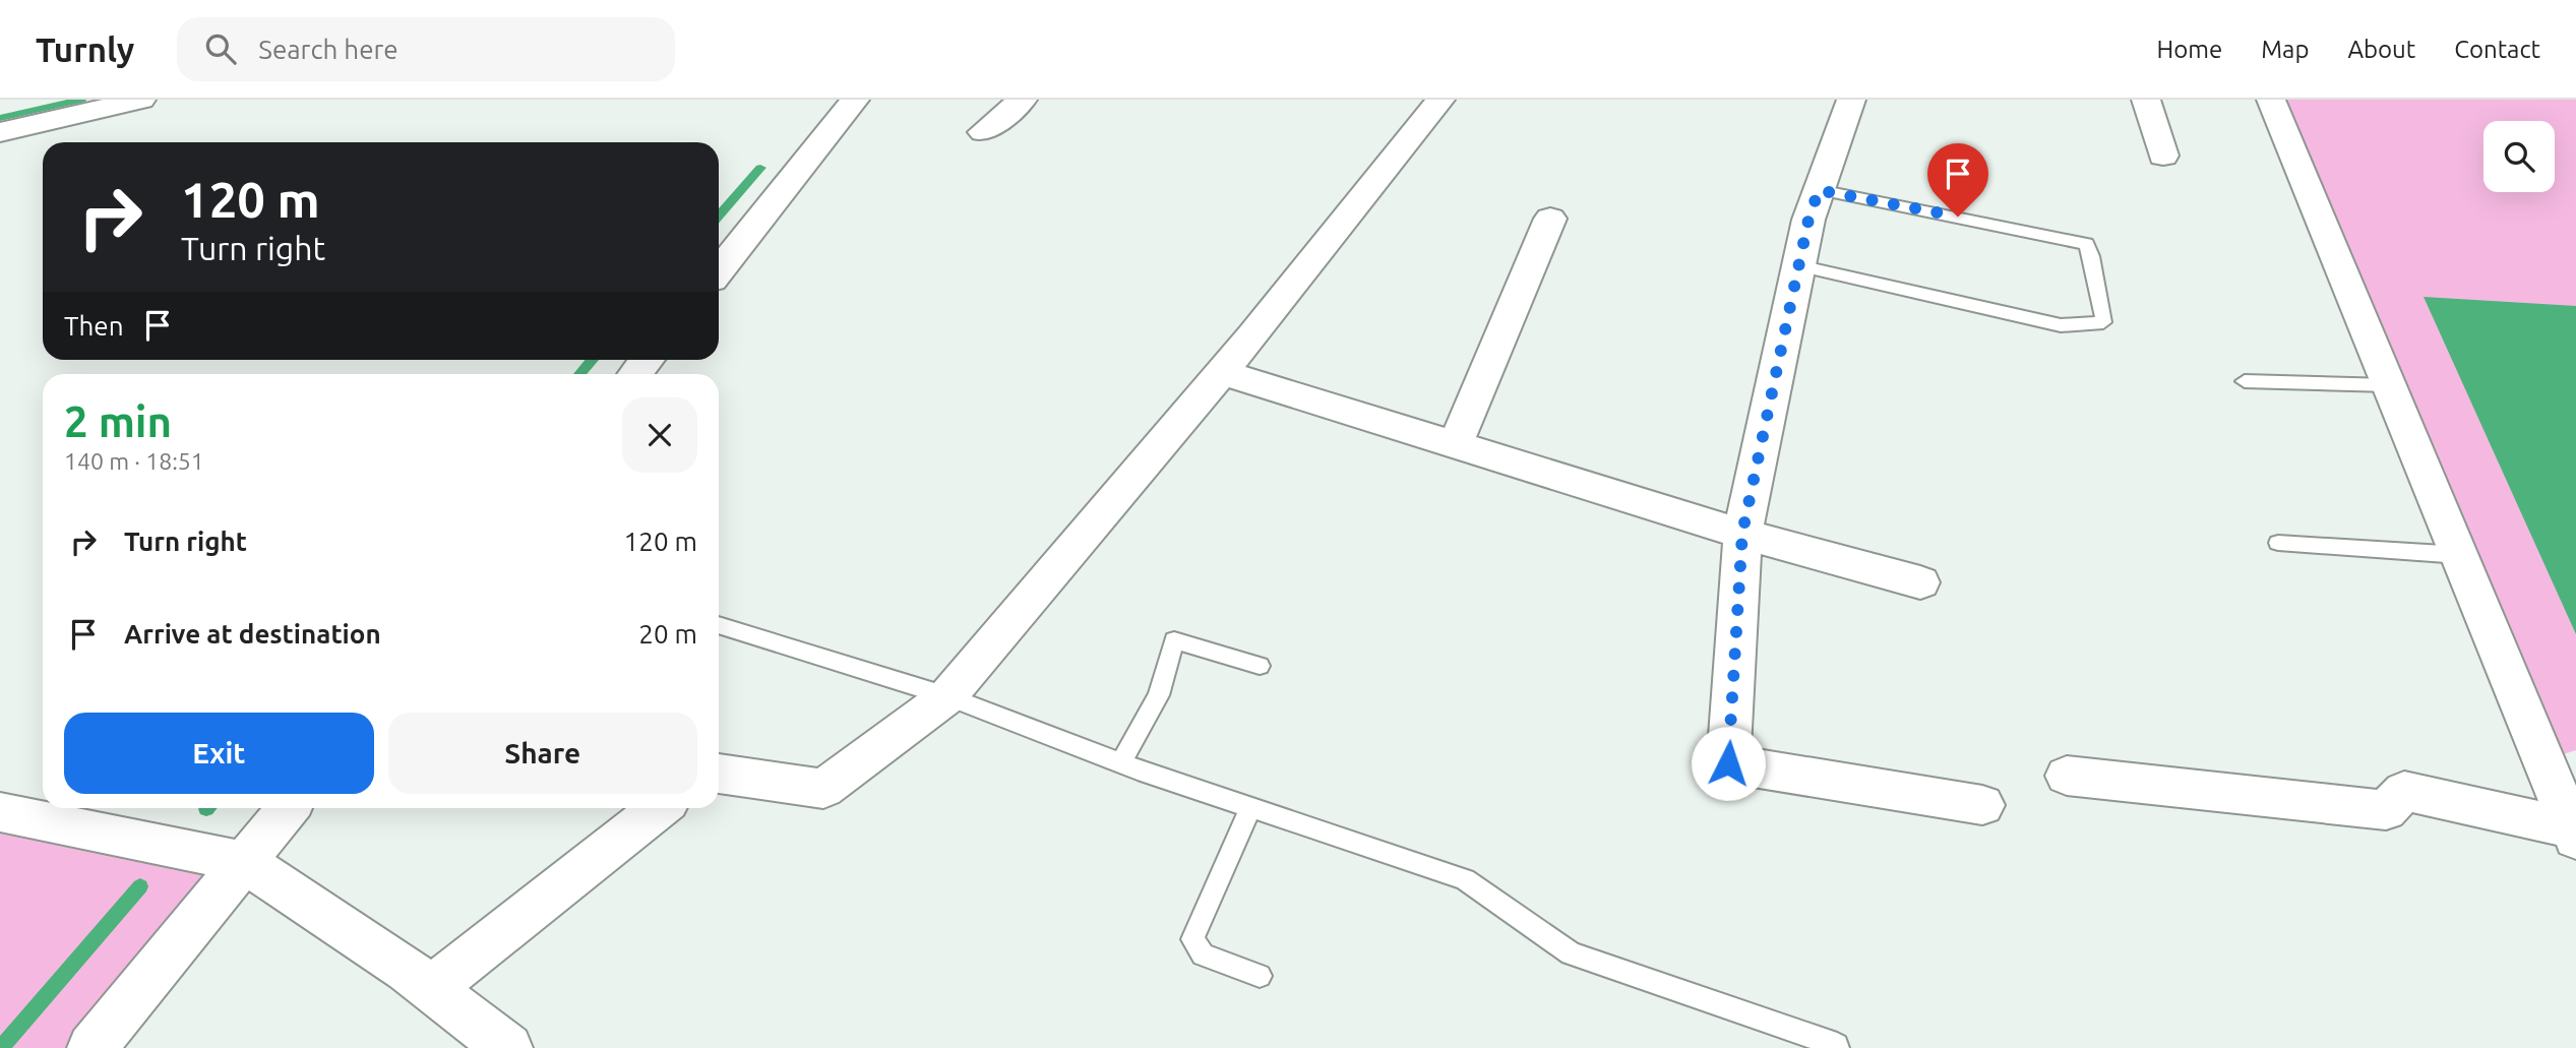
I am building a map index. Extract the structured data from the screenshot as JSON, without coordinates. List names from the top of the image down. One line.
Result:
{"page":{"header":"Turnly","search":"Search here","nav":["Home","Map","About","Contact"],"turn":["120 m","Turn right"],"then":"Then","heading":["2 min","140 m · 18:51"],"list":[{"name":"Turn right","value":"120 m"},{"name":"Arrive at destination","value":"20 m"}],"buttons":["Exit","Share"]}}
